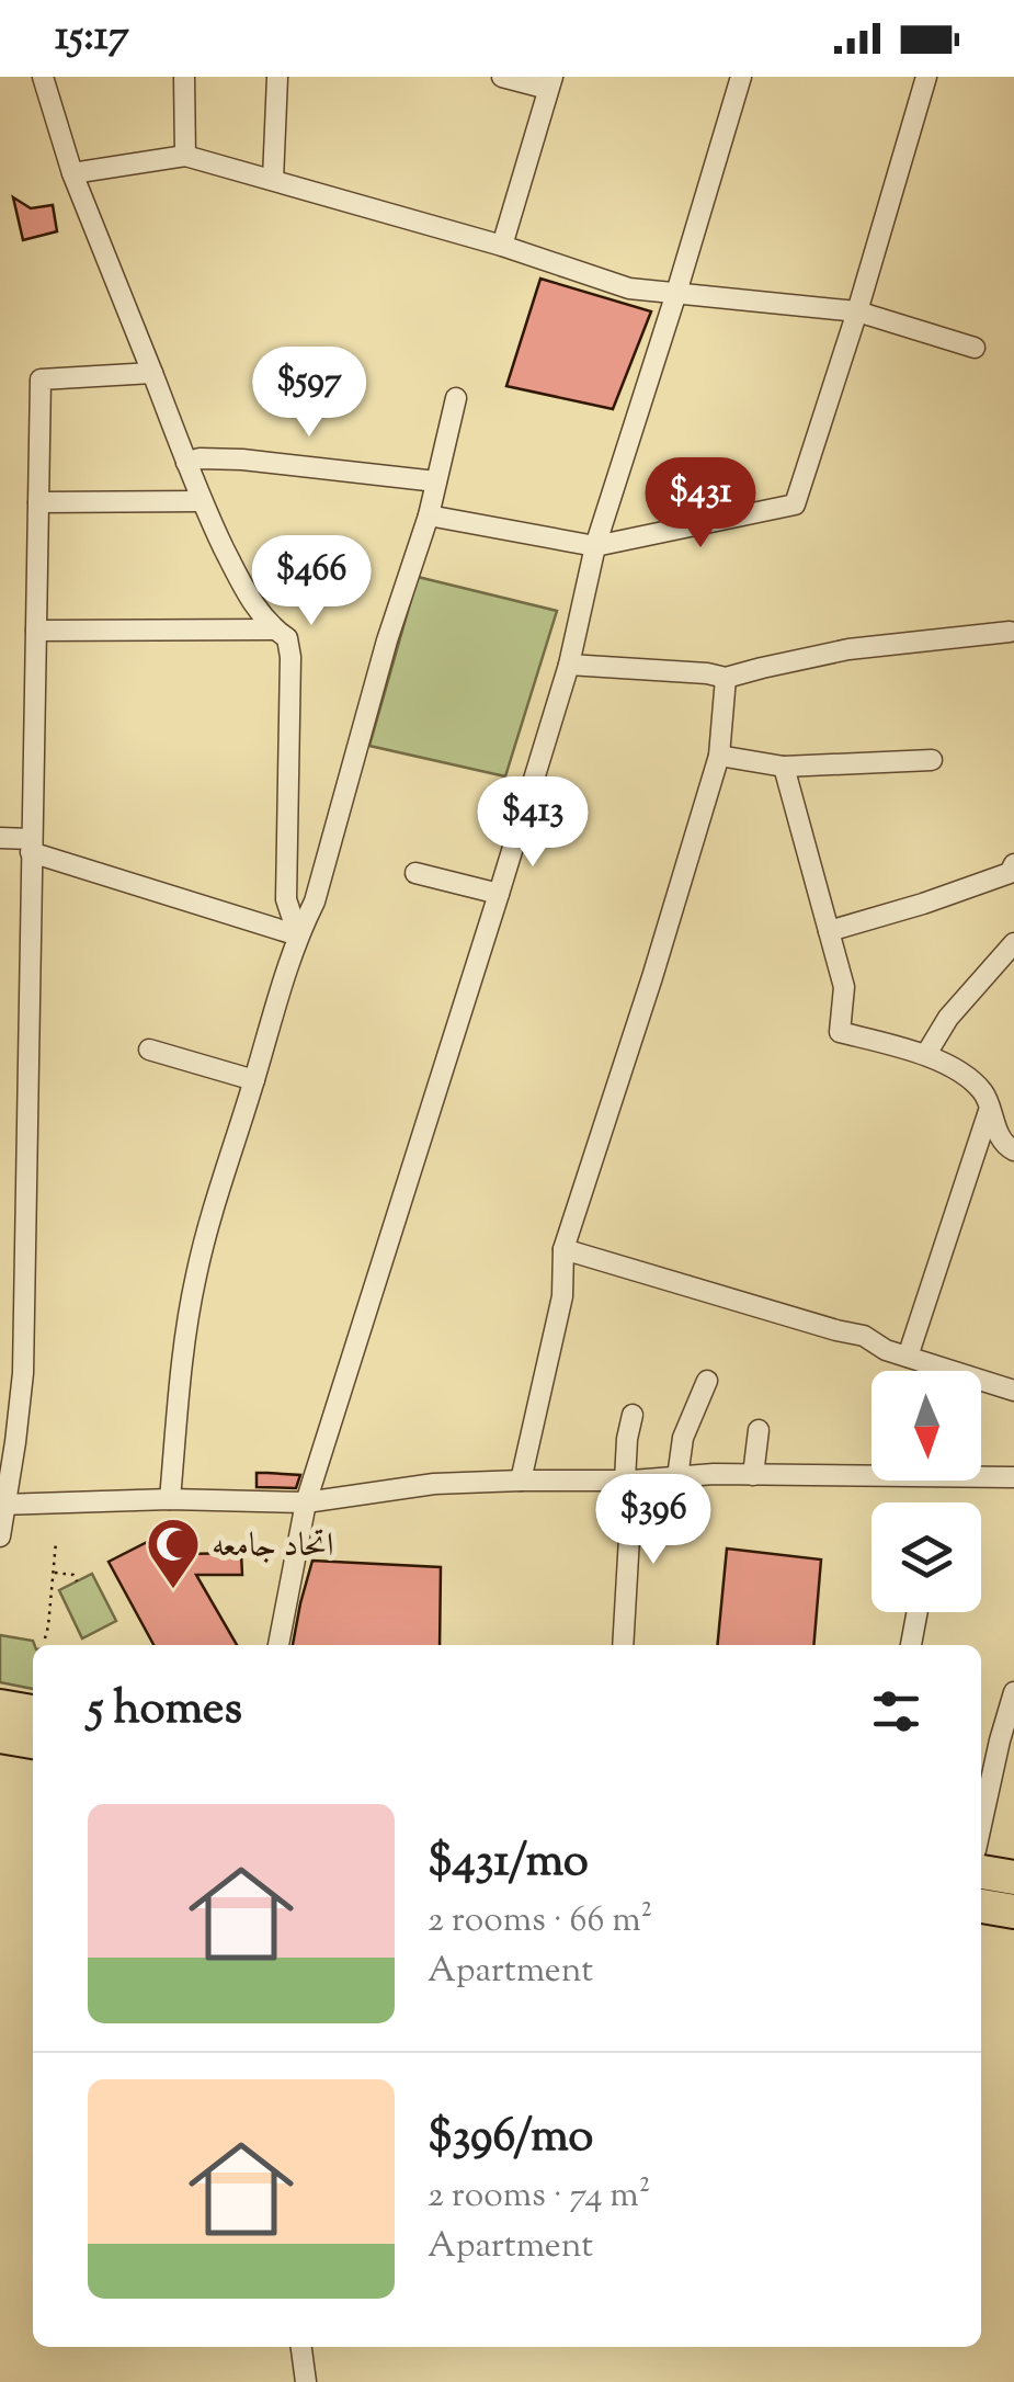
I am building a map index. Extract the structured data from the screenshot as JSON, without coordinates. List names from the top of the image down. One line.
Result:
{"places":{"mosque":["اتحاد جامعه"]},"north":"bottom","page":{"status":"15:17","price":["$597","$431","$466","$413","$396"],"heading":"5 homes","list":[{"name":"$431/mo","note":"2 rooms · 66 m² · Apartment"},{"name":"$396/mo","note":"2 rooms · 74 m² · Apartment"}]}}
